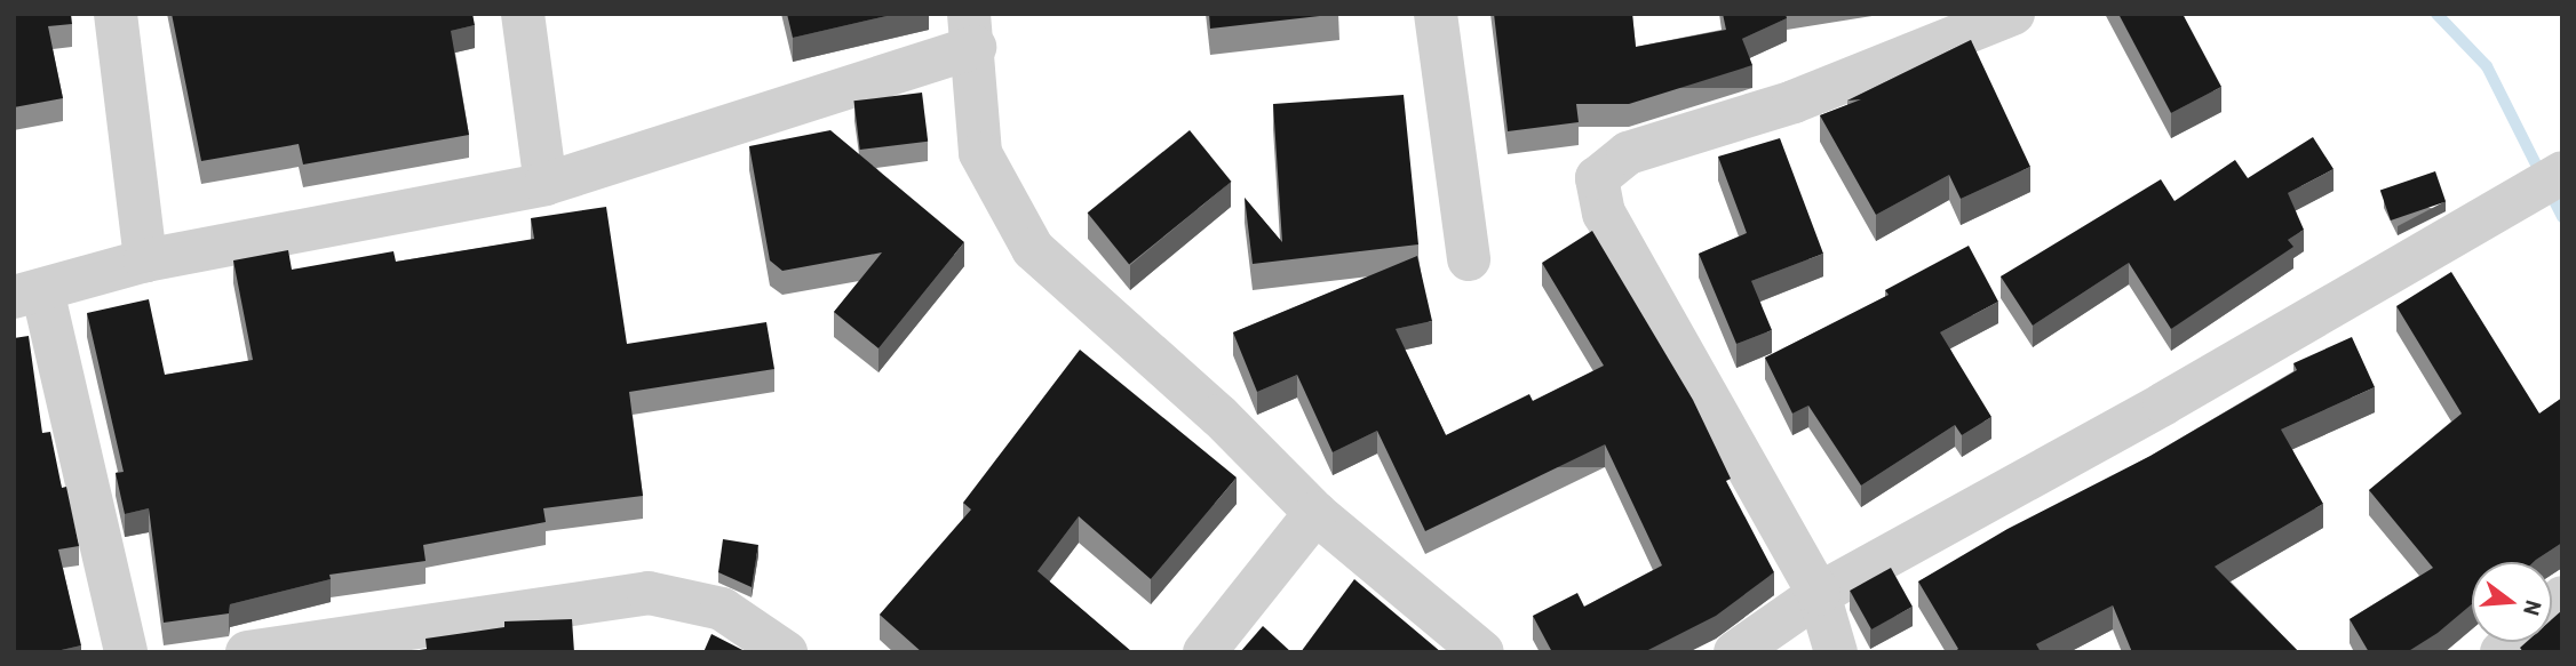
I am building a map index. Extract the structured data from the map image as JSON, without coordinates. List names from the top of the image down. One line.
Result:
{"north":"right"}
